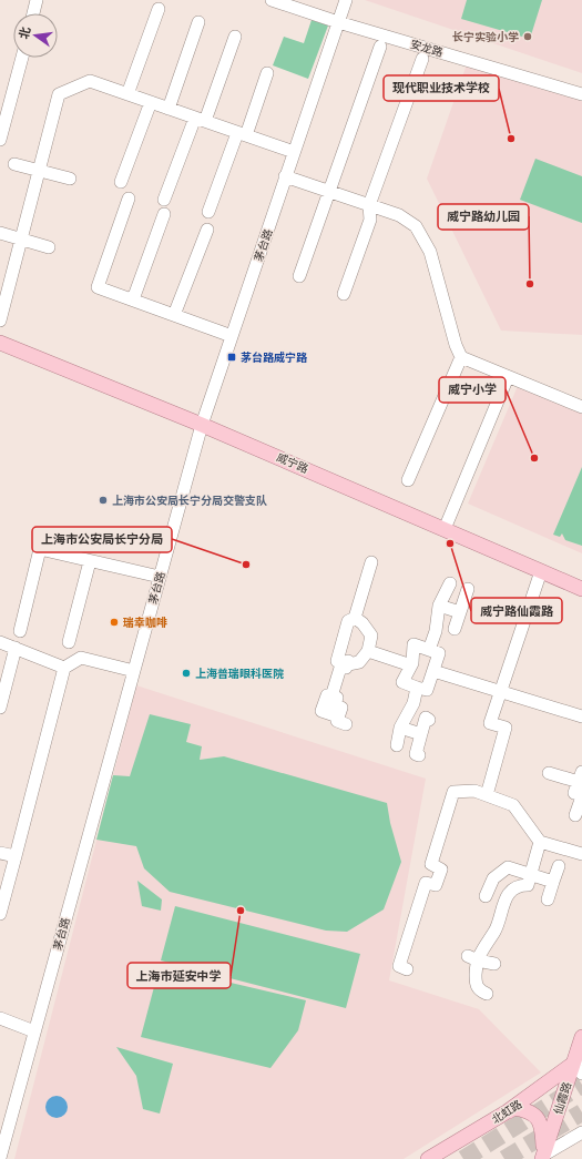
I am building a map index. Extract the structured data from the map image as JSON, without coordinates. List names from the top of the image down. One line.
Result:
{"streets":{"main road":["威宁路","仙霞路","北虹路"],"street":["安龙路","茅台路"]},"crossings":[["安龙路","茅台路"],["茅台路","威宁路"],["仙霞路","北虹路"]],"places":{"other":["长宁实验小学","现代职业技术学校","威宁路幼儿园","威宁小学","上海市公安局长宁分局交警支队","威宁路仙霞路","上海市公安局长宁分局","瑞幸咖啡","上海普瑞眼科医院","上海市延安中学"],"transit":["茅台路威宁路"]},"north":"left"}
